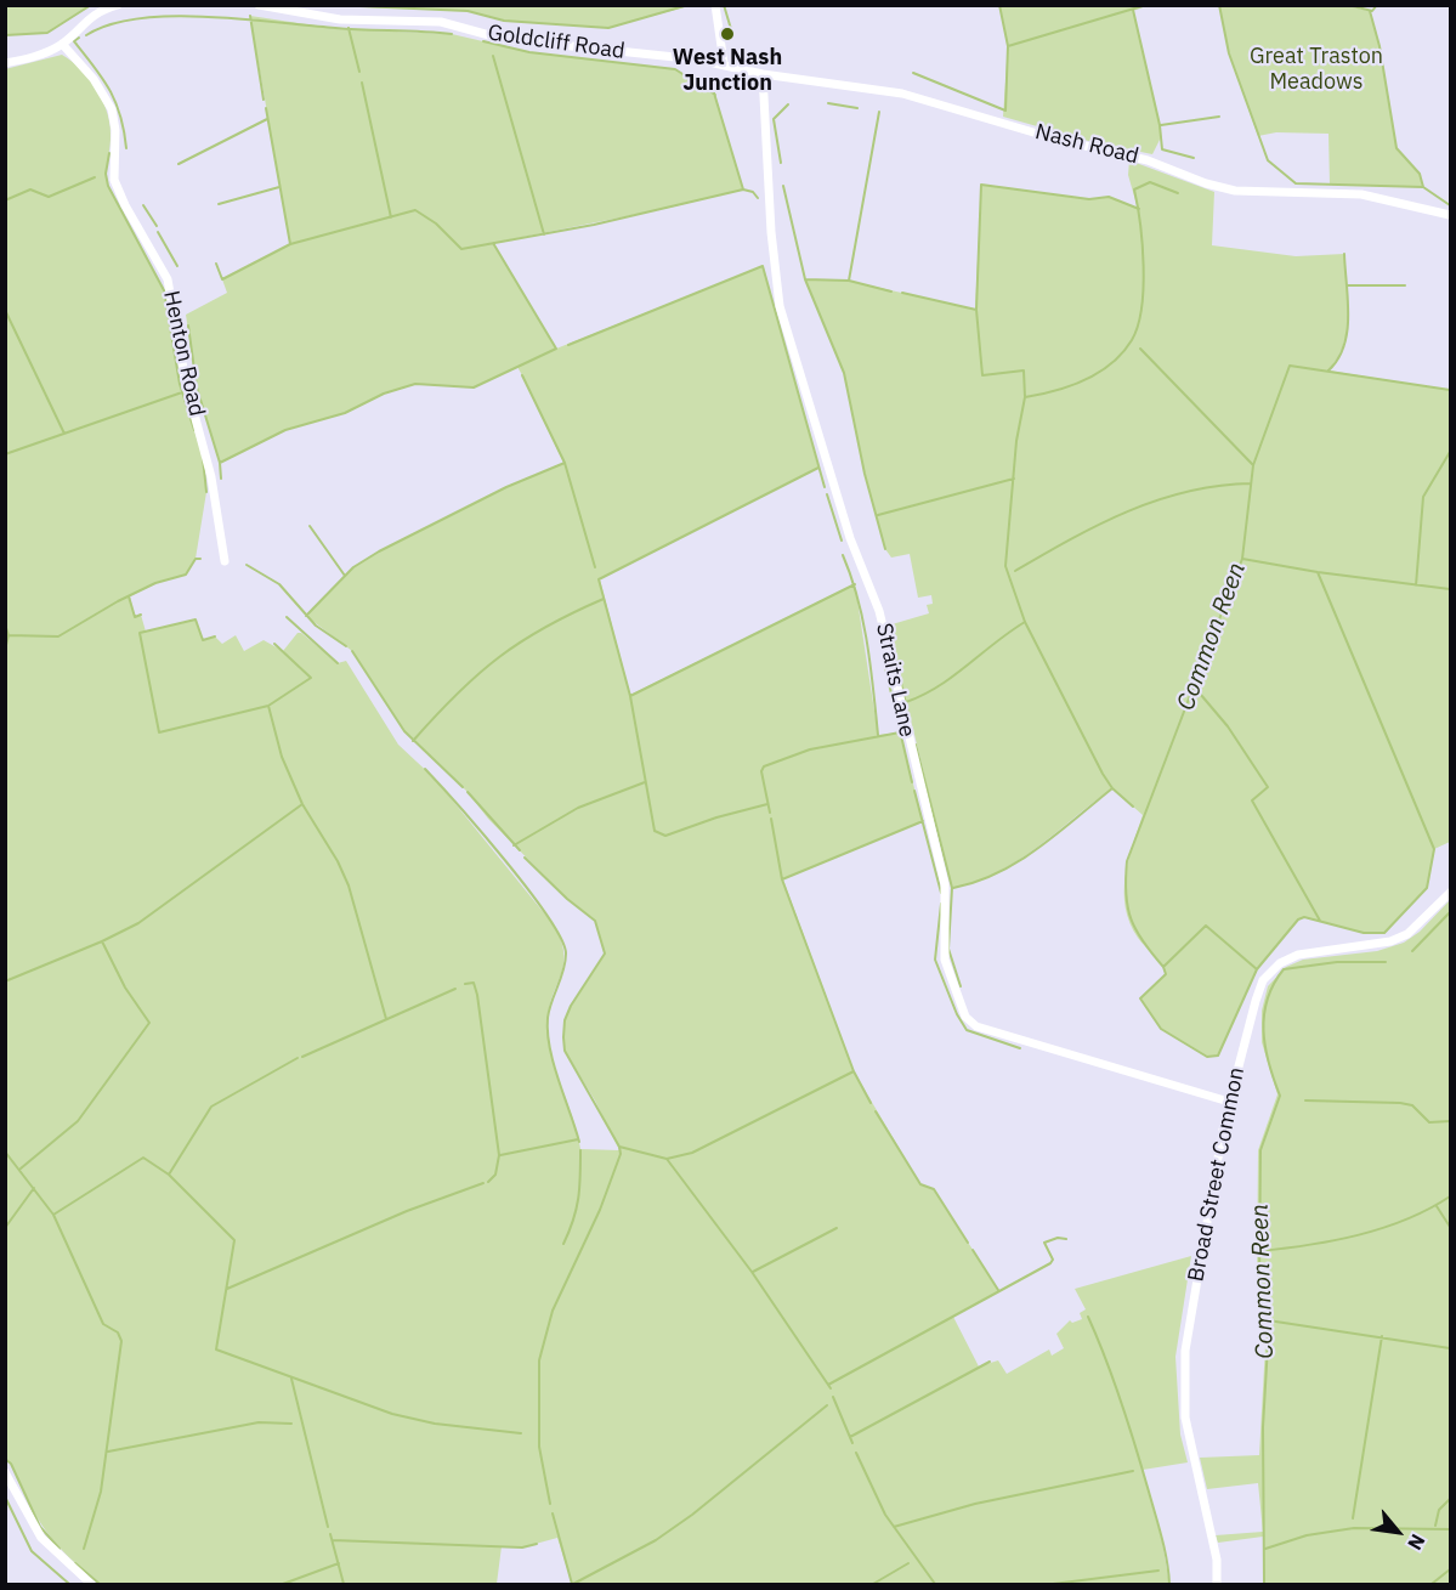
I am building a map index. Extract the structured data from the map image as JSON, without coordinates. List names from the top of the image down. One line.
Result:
{"streets":{"street":["Goldcliff Road","Nash Road","Henton Road","Straits Lane","Broad Street Common"]},"crossings":[["Goldcliff Road","Nash Road"],["Nash Road","Straits Lane"],["Straits Lane","Broad Street Common"]],"water":["Common Reen"],"parks":["Great Traston Meadows"],"places":["West Nash Junction"],"north":"bottom right"}
